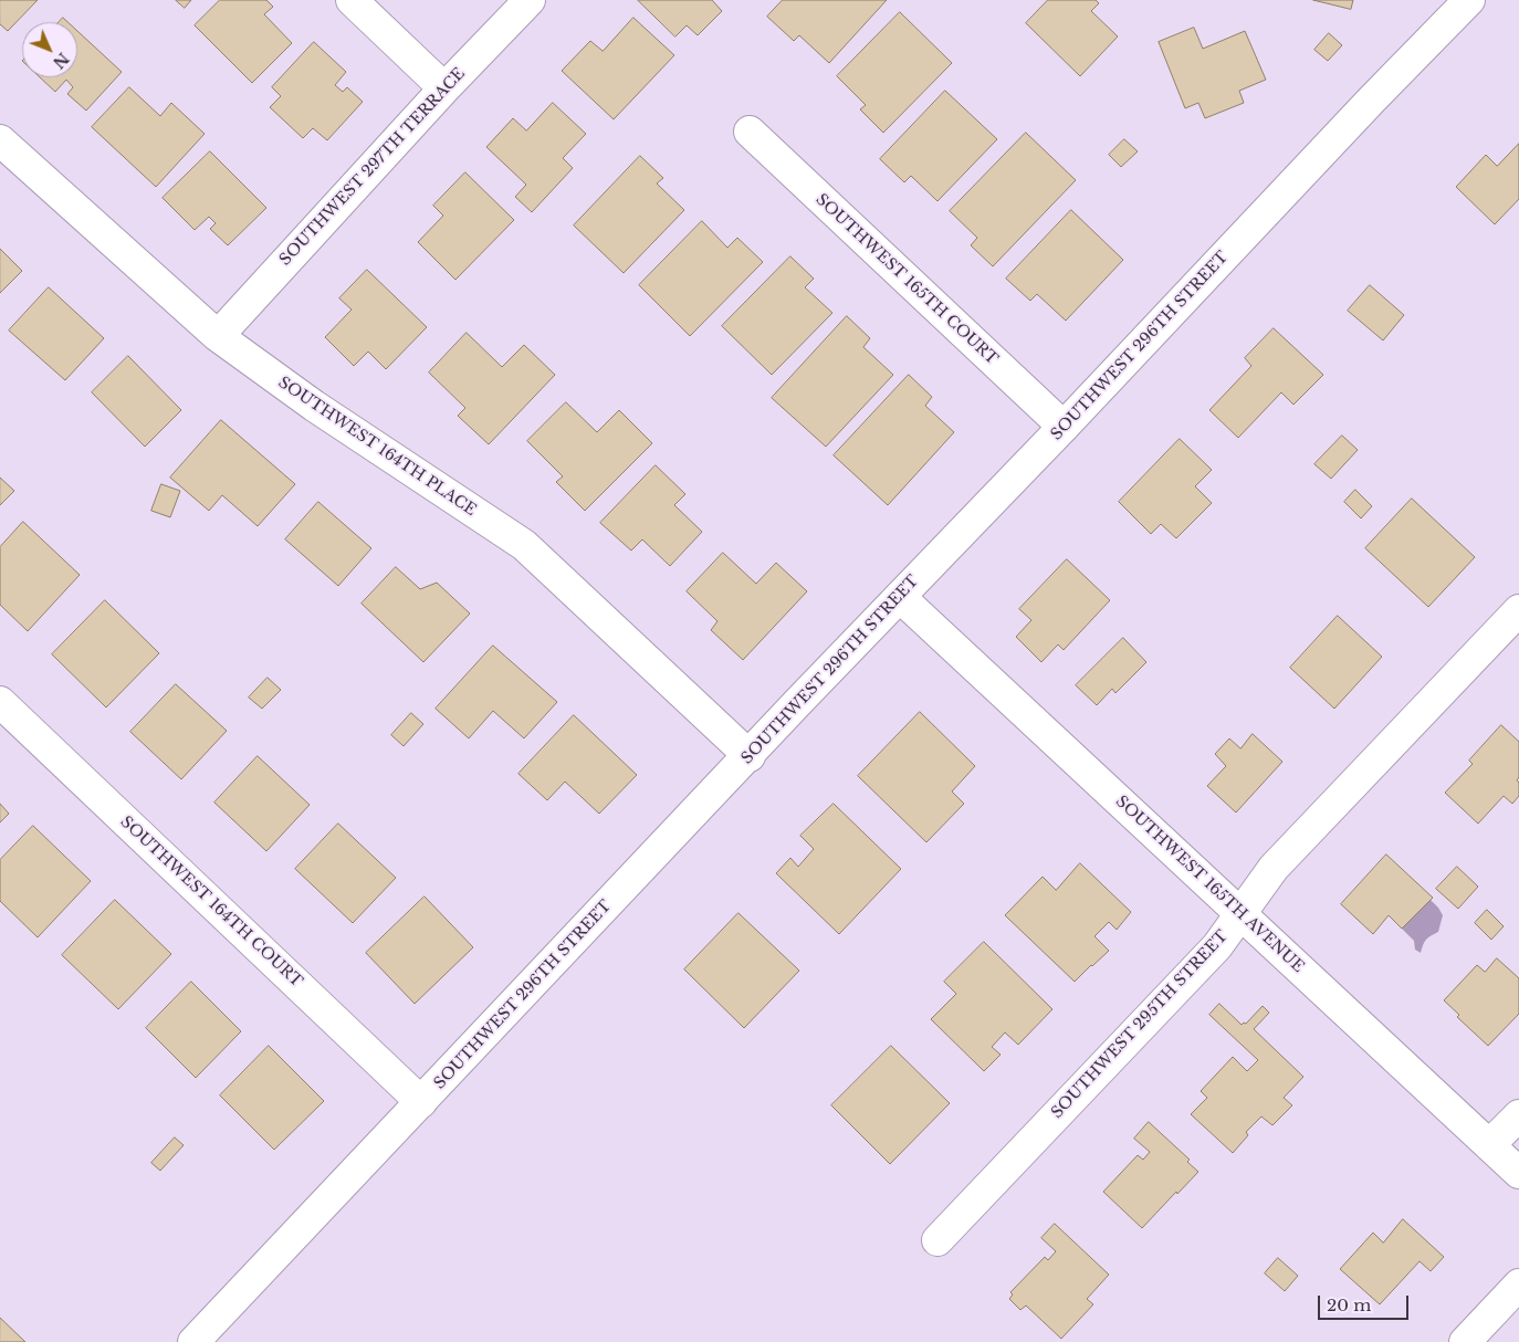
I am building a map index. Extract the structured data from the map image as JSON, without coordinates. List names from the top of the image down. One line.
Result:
{"streets":{"street":["SOUTHWEST 297TH TERRACE","SOUTHWEST 165TH COURT","SOUTHWEST 296TH STREET","SOUTHWEST 164TH PLACE","SOUTHWEST 165TH AVENUE","SOUTHWEST 164TH COURT","SOUTHWEST 295TH STREET"]},"crossings":[["SOUTHWEST 297TH TERRACE","SOUTHWEST 164TH PLACE"],["SOUTHWEST 165TH COURT","SOUTHWEST 296TH STREET"],["SOUTHWEST 296TH STREET","SOUTHWEST 164TH PLACE"],["SOUTHWEST 296TH STREET","SOUTHWEST 165TH AVENUE"],["SOUTHWEST 296TH STREET","SOUTHWEST 164TH COURT"],["SOUTHWEST 165TH AVENUE","SOUTHWEST 295TH STREET"]],"scale_bar":"20 m","north":"bottom right"}
